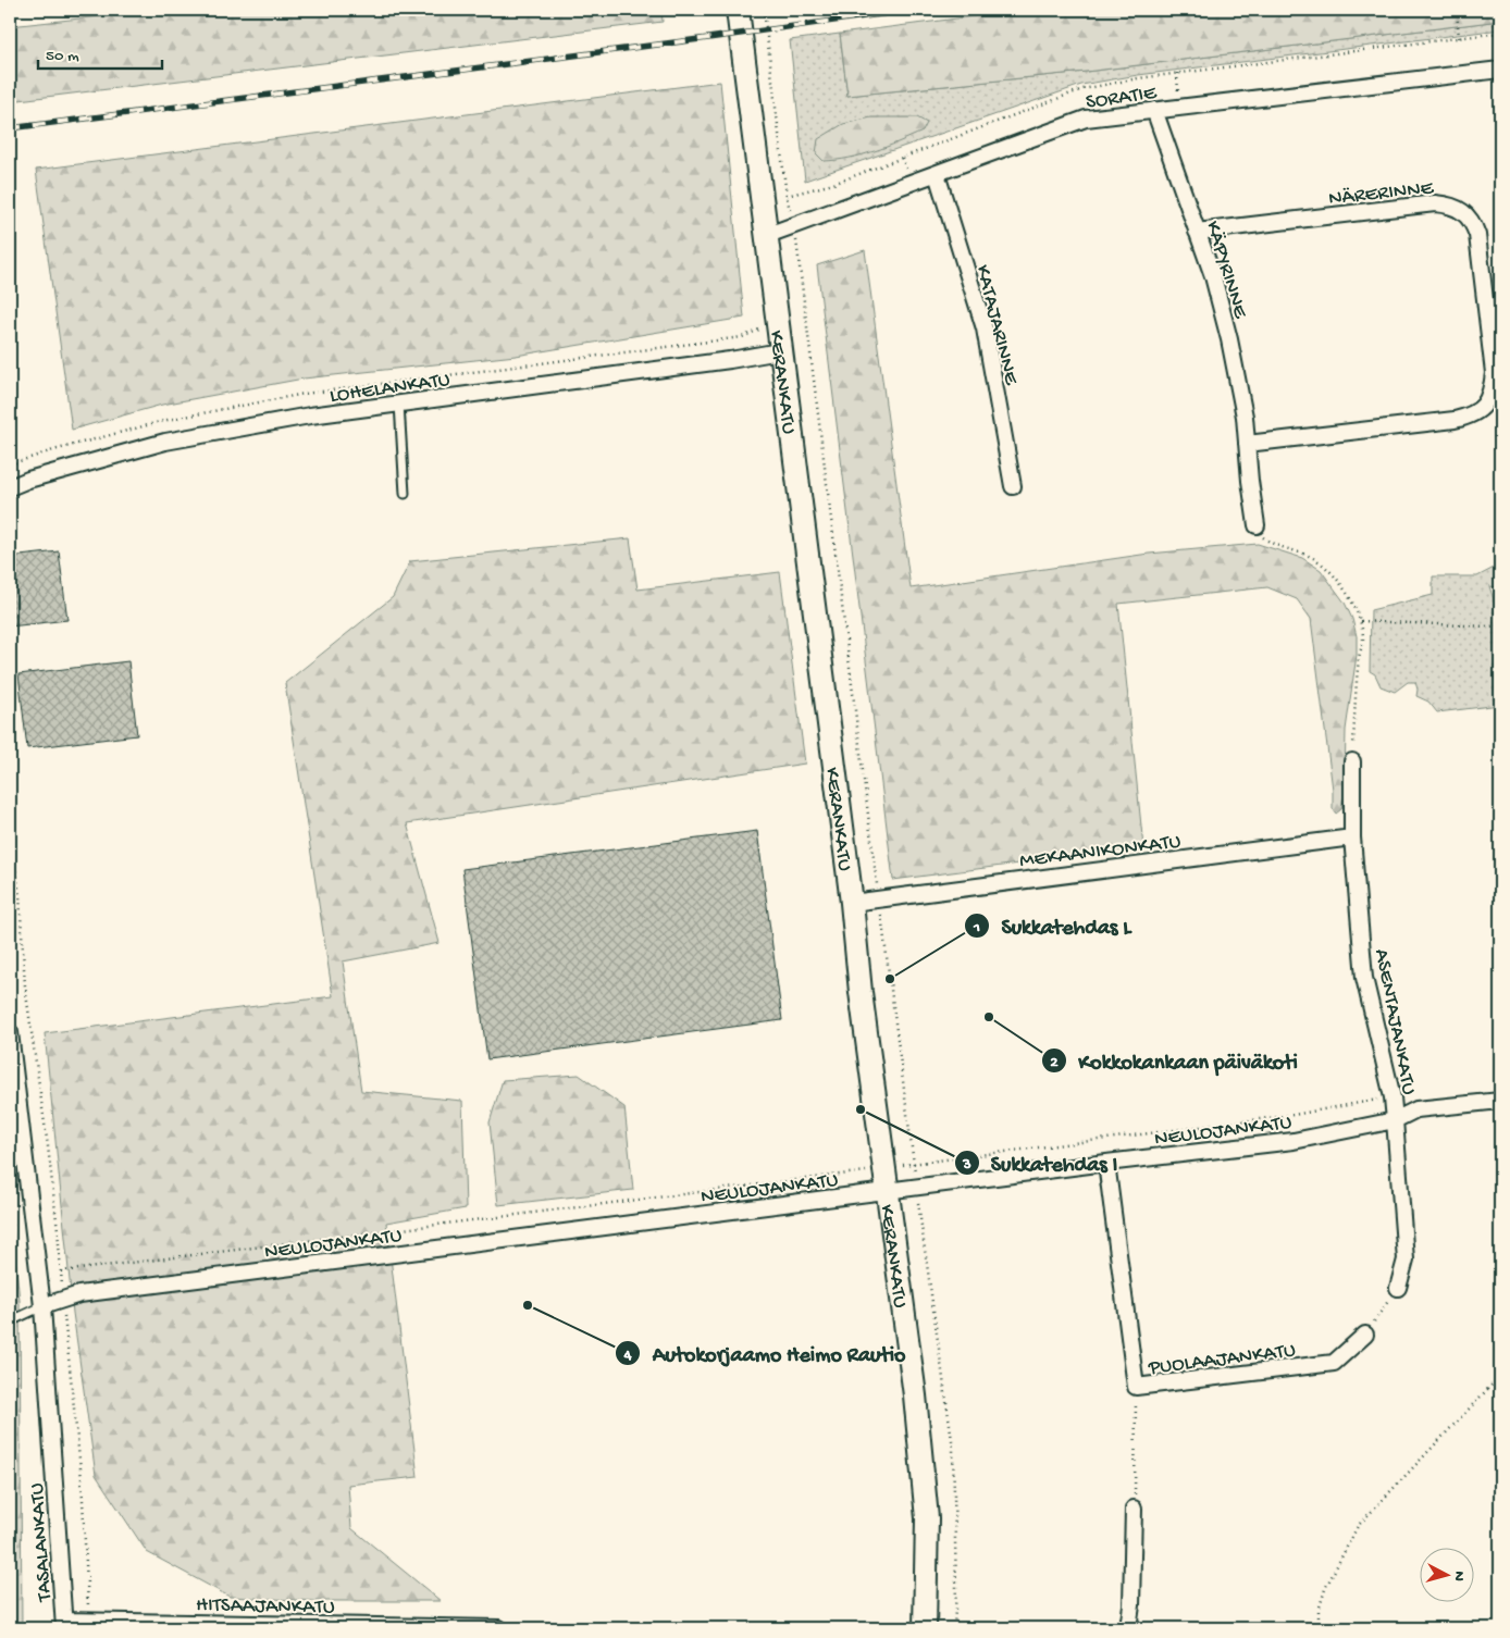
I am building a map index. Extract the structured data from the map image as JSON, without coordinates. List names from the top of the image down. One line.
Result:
{"streets":{"street":["SORATIE","NÄRERINNE","KÄPYRINNE","KATAJARINNE","KERANKATU","LOHELANKATU","MEKAANIKONKATU","ASENTAJANKATU","NEULOJANKATU","PUOLAAJANKATU","TASALANKATU","HITSAAJANKATU"]},"crossings":[["SORATIE","KÄPYRINNE"],["SORATIE","KATAJARINNE"],["SORATIE","KERANKATU"],["NÄRERINNE","KÄPYRINNE"],["KERANKATU","LOHELANKATU"],["KERANKATU","MEKAANIKONKATU"],["KERANKATU","NEULOJANKATU"],["MEKAANIKONKATU","ASENTAJANKATU"],["ASENTAJANKATU","NEULOJANKATU"],["NEULOJANKATU","PUOLAAJANKATU"],["NEULOJANKATU","TASALANKATU"],["TASALANKATU","HITSAAJANKATU"]],"places":["Sukkatehdas L","Kokkokankaan päiväkoti","Sukkatehdas I","Autokorjaamo Heimo Rautio"],"scale_bar":"50 m","north":"right"}
